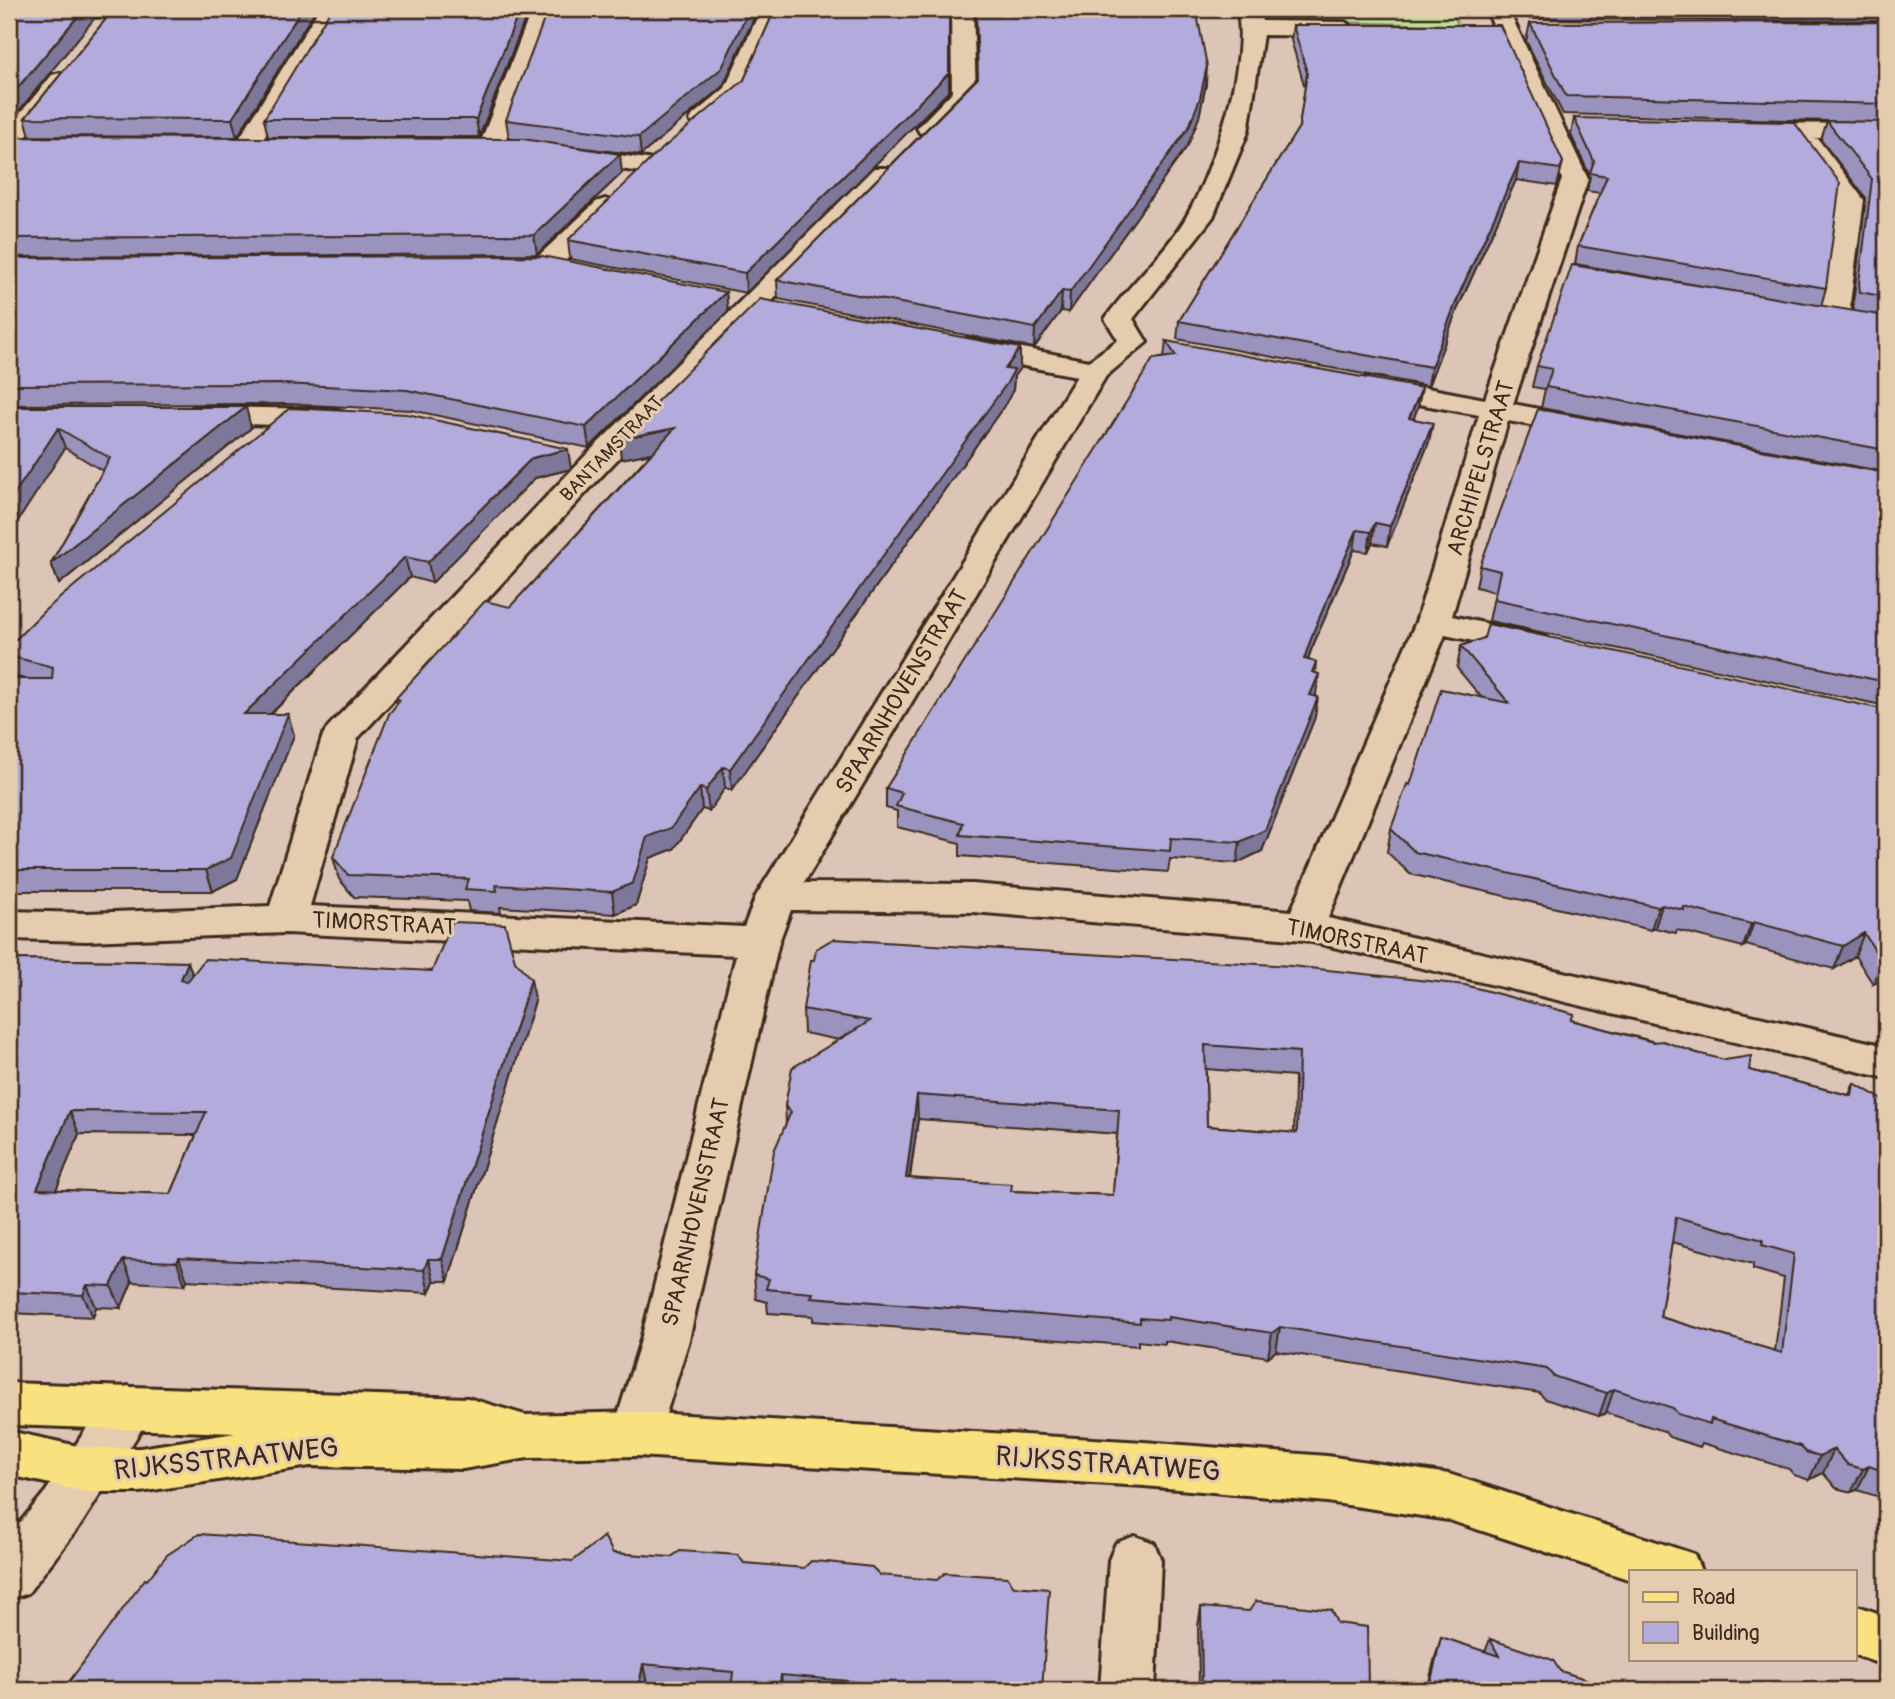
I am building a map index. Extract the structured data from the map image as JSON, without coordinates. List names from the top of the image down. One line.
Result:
{"streets":{"main road":["RIJKSSTRAATWEG"],"street":["BANTAMSTRAAT","ARCHIPELSTRAAT","SPAARNHOVENSTRAAT","TIMORSTRAAT"]},"crossings":[["BANTAMSTRAAT","TIMORSTRAAT"],["ARCHIPELSTRAAT","TIMORSTRAAT"],["SPAARNHOVENSTRAAT","TIMORSTRAAT"],["SPAARNHOVENSTRAAT","RIJKSSTRAATWEG"]],"legend":["Road","Building"]}
